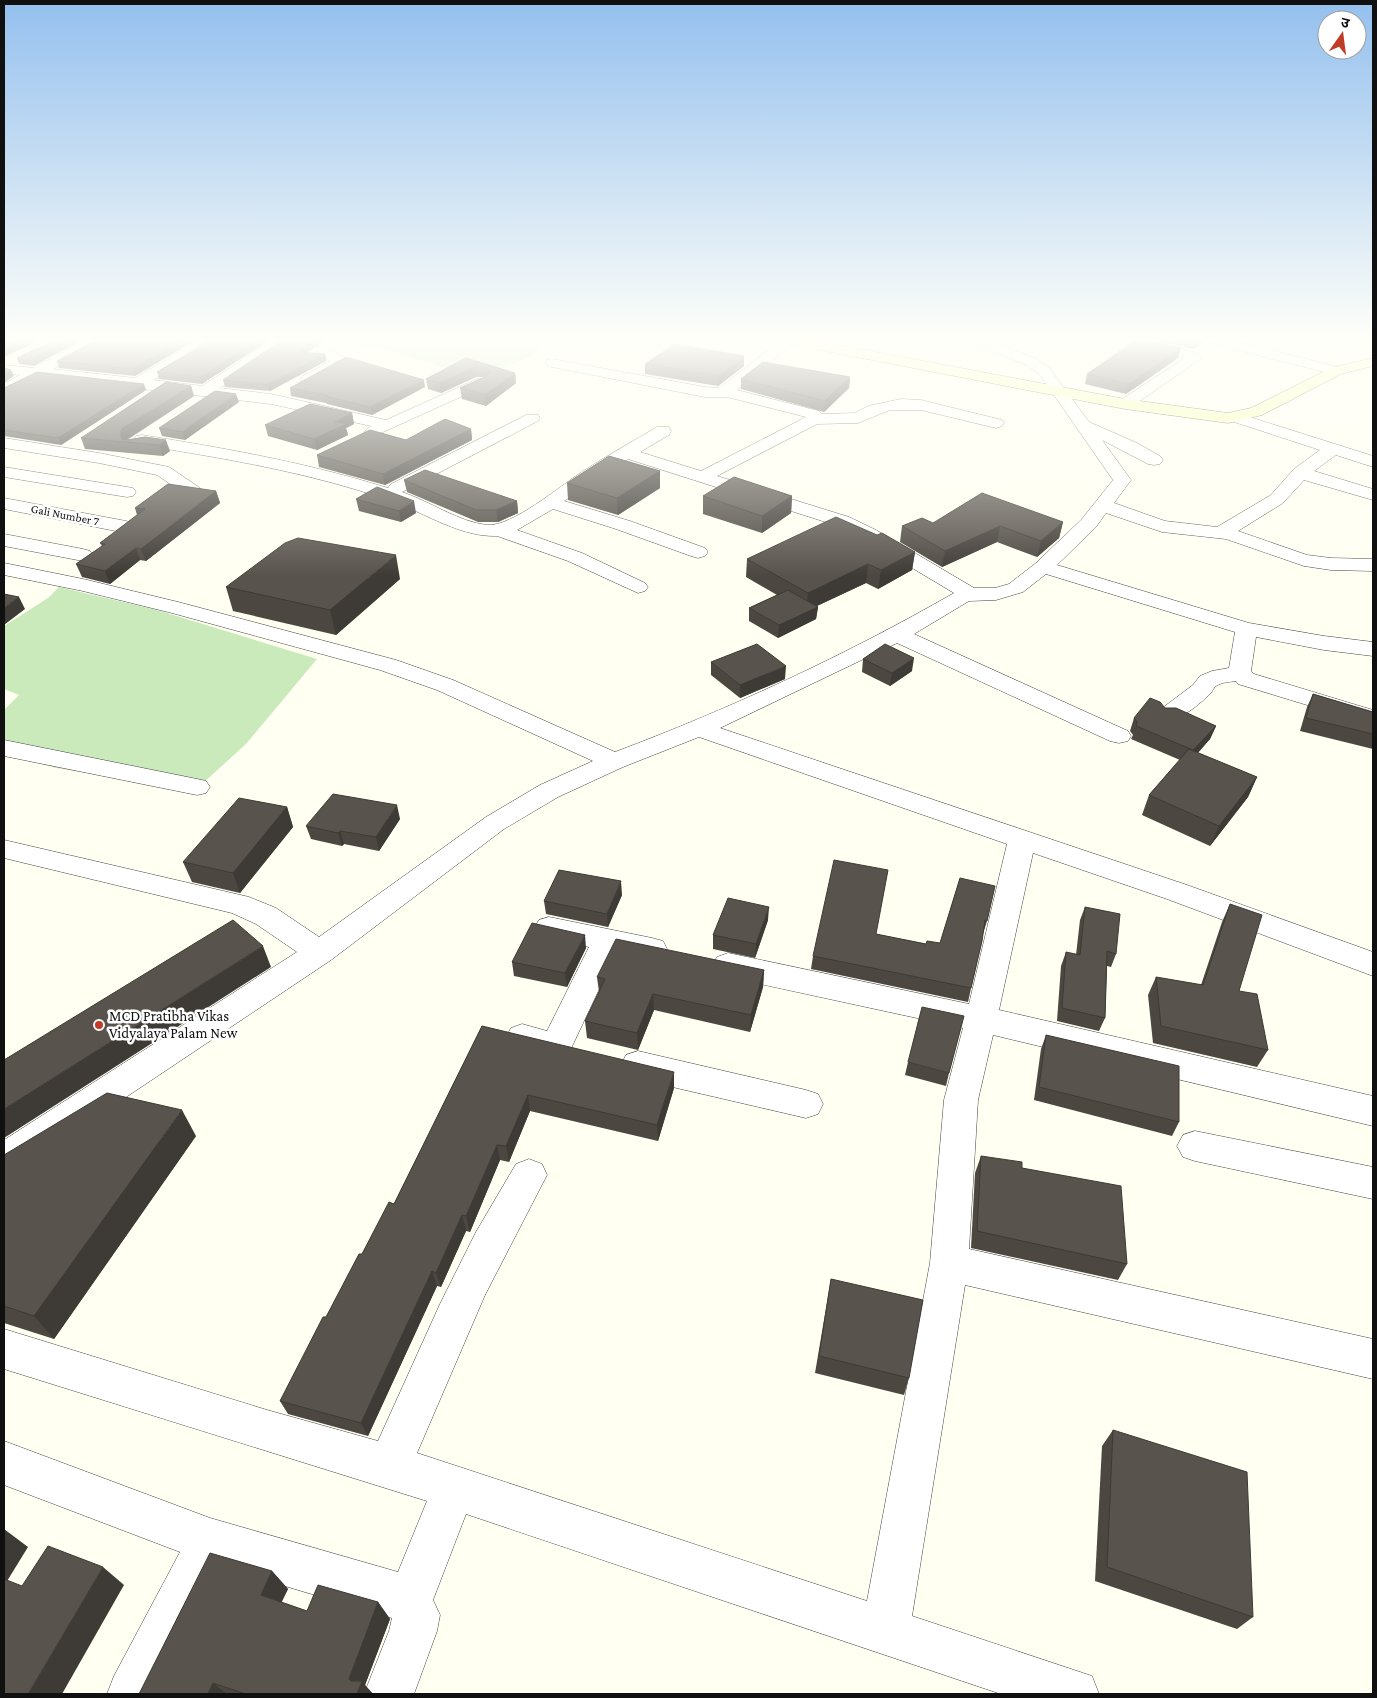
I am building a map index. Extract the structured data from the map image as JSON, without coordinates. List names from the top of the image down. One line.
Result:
{"streets":{"street":["Gali Number 7"]},"places":["MCD Pratibha Vikas Vidyalaya Palam New"],"north":"top"}
